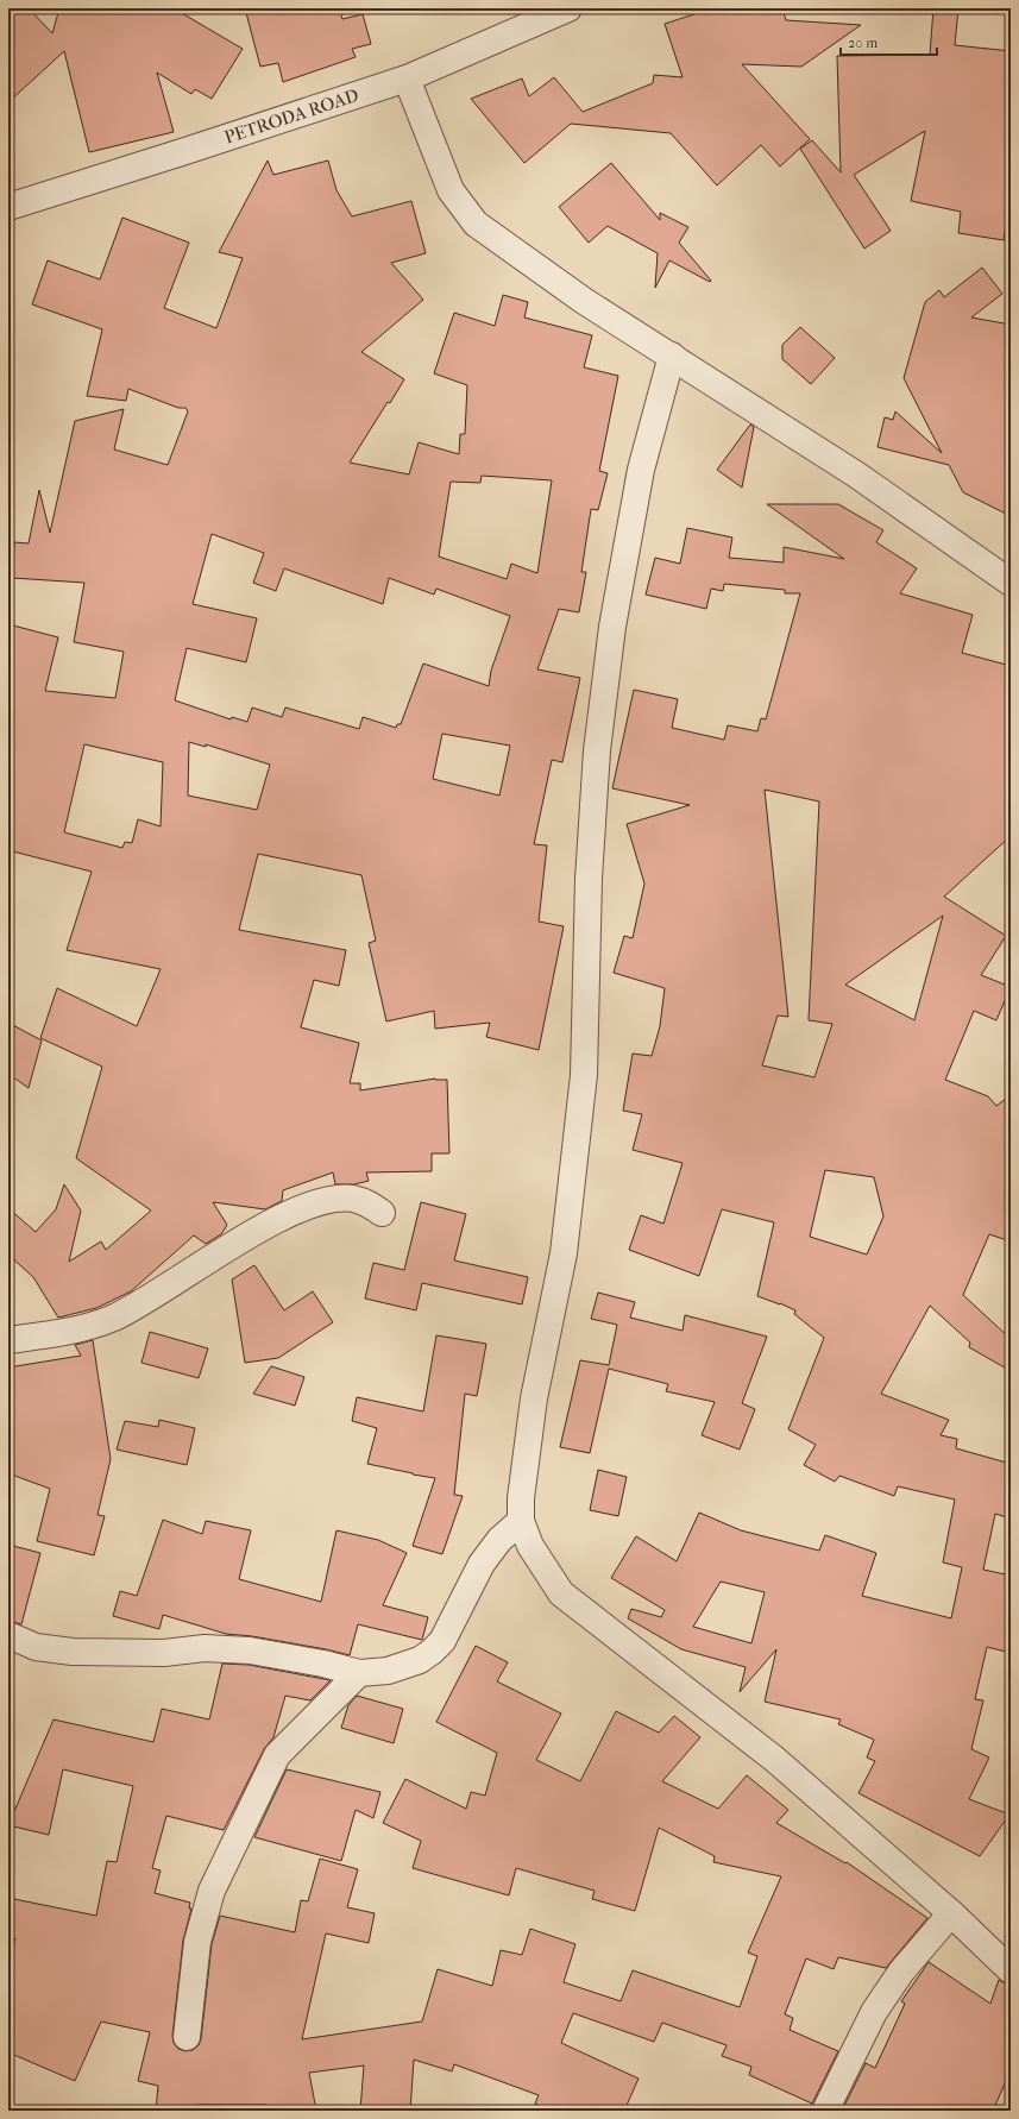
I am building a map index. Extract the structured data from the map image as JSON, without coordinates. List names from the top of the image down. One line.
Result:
{"streets":{"street":["PETRODA ROAD"]},"scale_bar":"20 m"}
